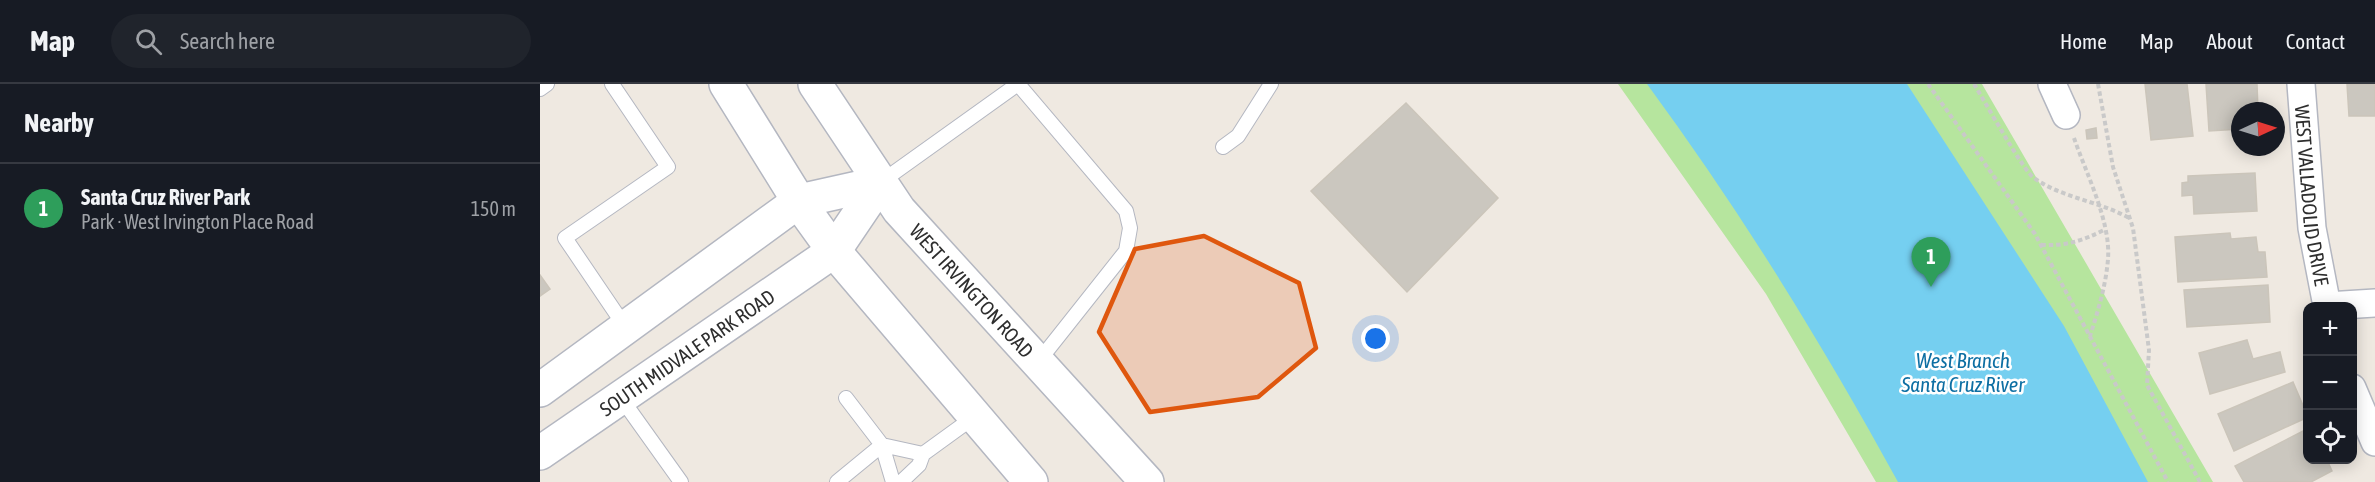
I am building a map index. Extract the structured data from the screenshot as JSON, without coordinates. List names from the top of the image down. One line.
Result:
{"streets":{"main road":["WEST IRVINGTON ROAD","SOUTH MIDVALE PARK ROAD"],"street":["WEST VALLADOLID DRIVE"]},"water":["West Branch Santa Cruz River"],"north":"right","page":{"header":"Map","search":"Search here","nav":["Home","Map","About","Contact"],"heading":"Nearby","list":[{"mark":"1","name":"Santa Cruz River Park","note":"Park · West Irvington Place Road","value":"150 m"}],"pins":"1","map_buttons":["+","−"]}}
